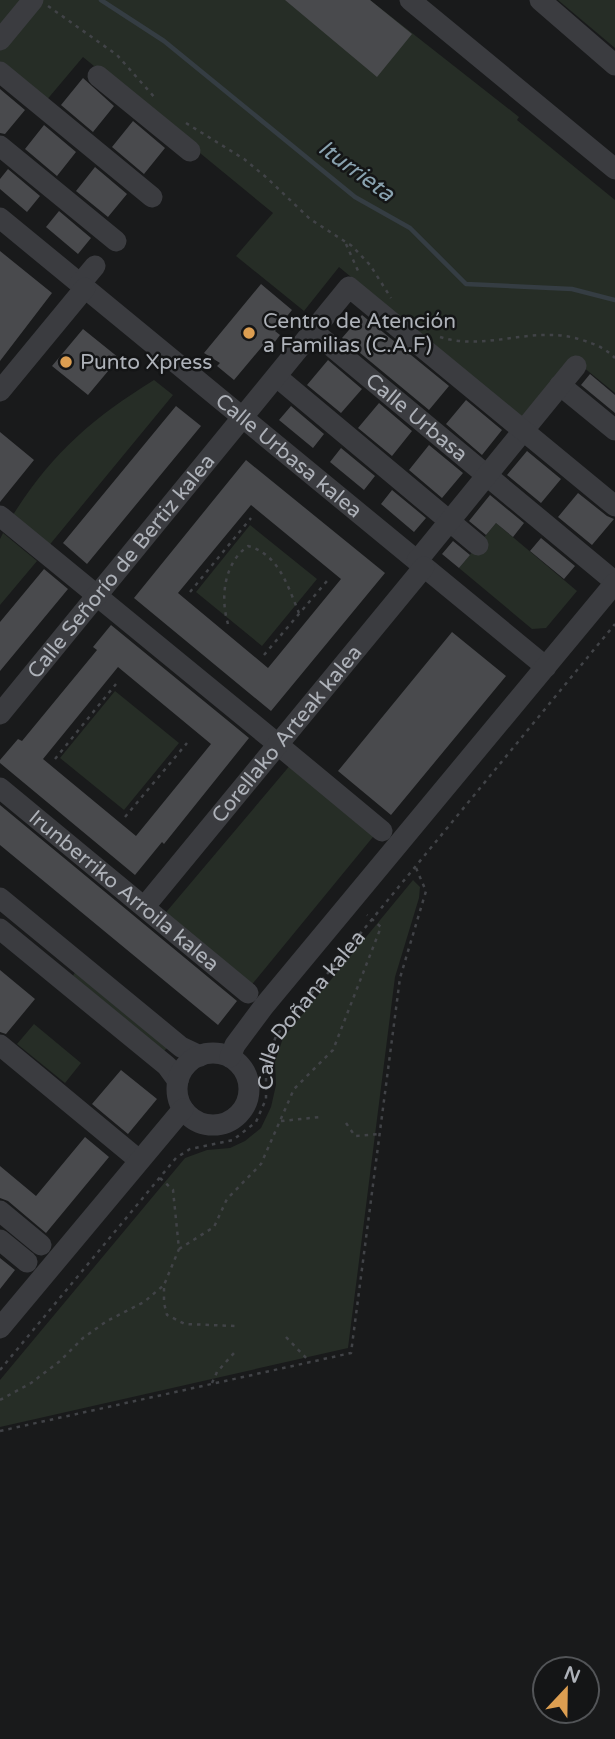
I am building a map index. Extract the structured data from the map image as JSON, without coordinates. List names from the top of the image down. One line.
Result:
{"streets":{"street":["Calle Urbasa","Calle Urbasa kalea","Calle Señorío de Bertiz kalea","Corellako Arteak kalea","Irunberriko Arroila kalea","Calle Doñana kalea"]},"crossings":[["Calle Urbasa","Calle Urbasa kalea"],["Calle Urbasa","Calle Señorío de Bertiz kalea"],["Calle Urbasa","Corellako Arteak kalea"],["Calle Urbasa","Calle Doñana kalea"],["Calle Urbasa kalea","Calle Señorío de Bertiz kalea"],["Calle Urbasa kalea","Corellako Arteak kalea"],["Calle Urbasa kalea","Calle Doñana kalea"]],"water":["Iturrieta"],"places":["Centro de Atención a Familias (C.A.F)","Punto Xpress"],"north":"top"}
